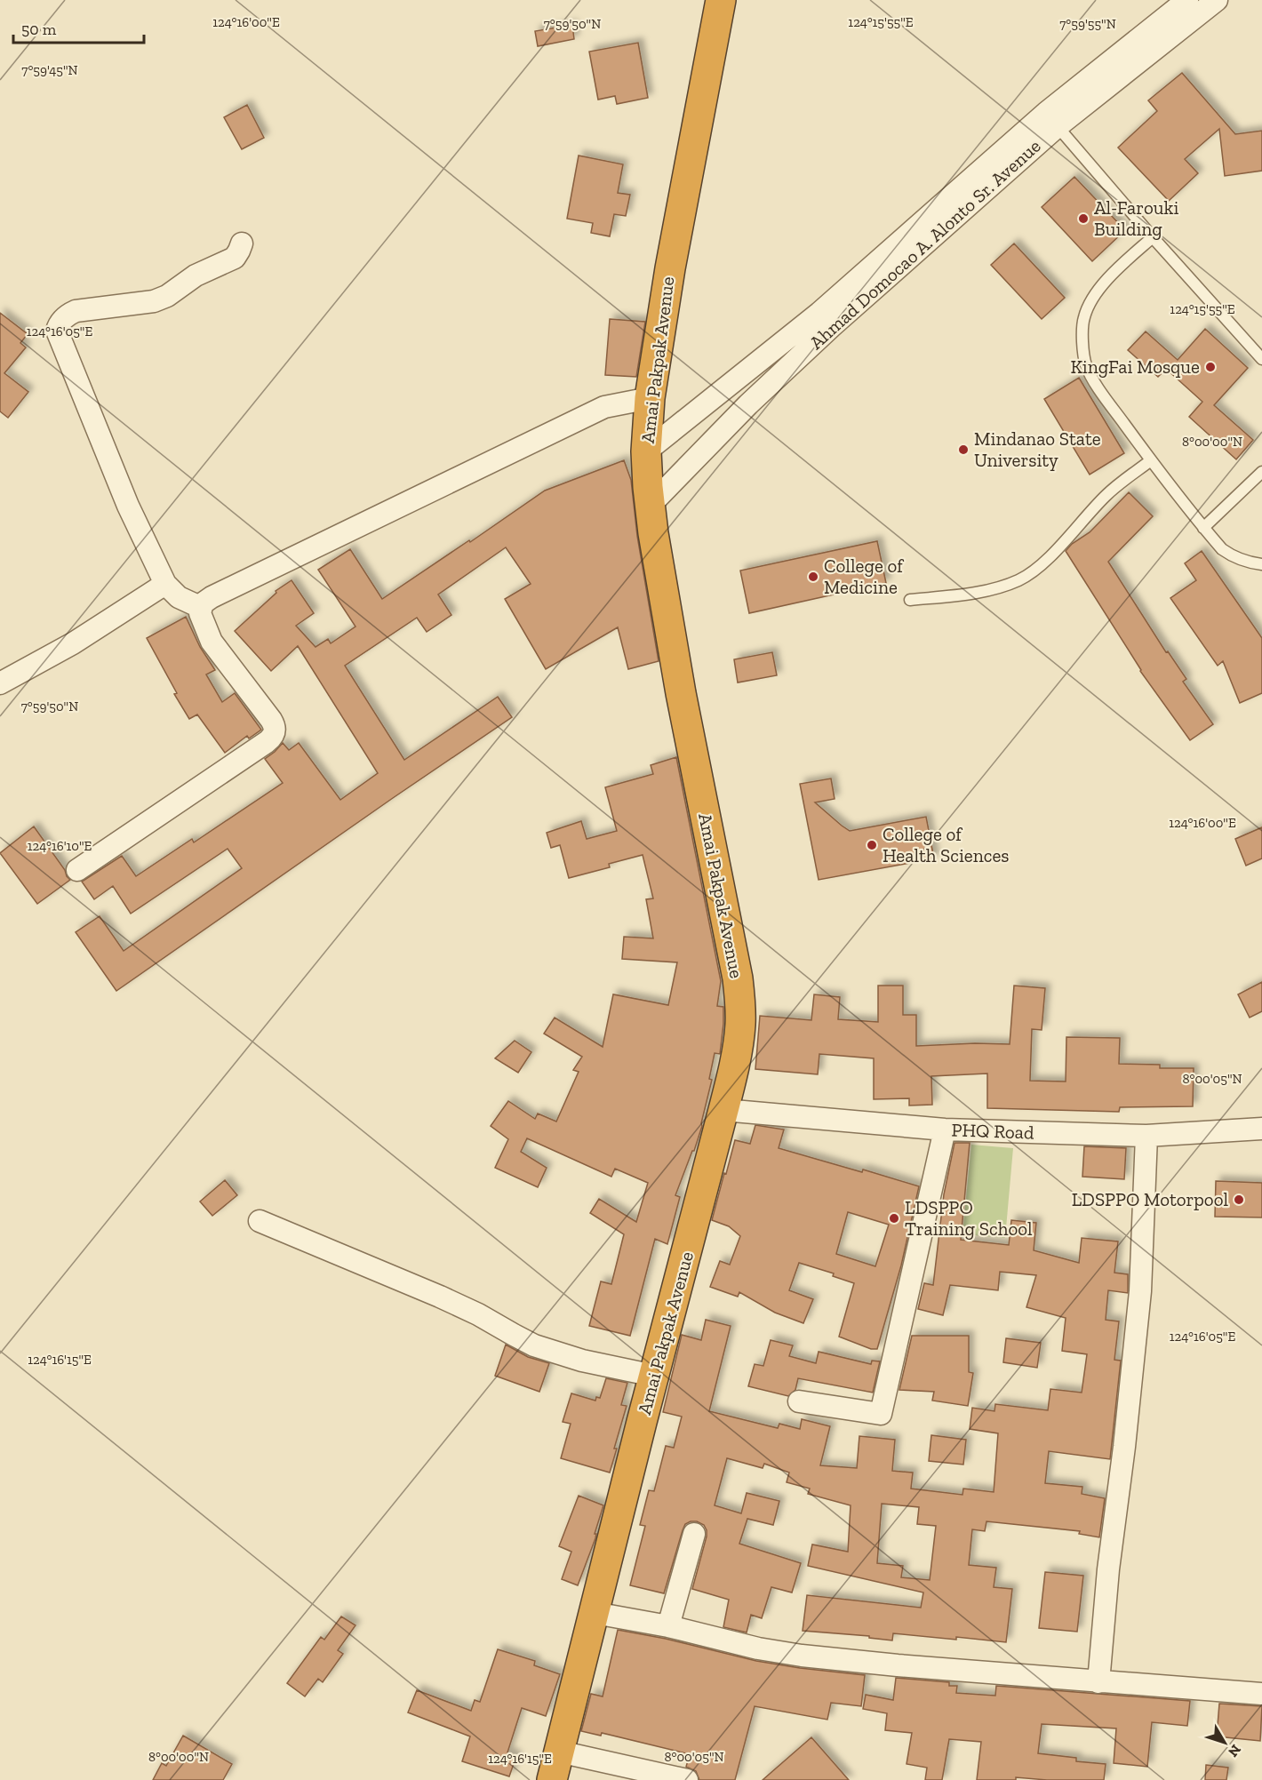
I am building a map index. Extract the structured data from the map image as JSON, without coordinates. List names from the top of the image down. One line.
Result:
{"streets":{"highway":["Amai Pakpak Avenue"],"street":["Ahmad Domocao A. Alonto Sr. Avenue","PHQ Road"]},"crossings":[["Ahmad Domocao A. Alonto Sr. Avenue","Amai Pakpak Avenue"],["Amai Pakpak Avenue","PHQ Road"]],"places":["Al-Farouki Building","KingFai Mosque","Mindanao State University","College of Medicine","College of Health Sciences","LDSPPO Motorpool","LDSPPO Training School"],"scale_bar":"50 m","north":"bottom right","coordinates":["124°15'55\"E","124°16'00\"E","7°59'50\"N","7°59'55\"N","7°59'45\"N","124°16'05\"E","8°00'00\"N","124°16'10\"E","8°00'05\"N","124°16'15\"E"]}
